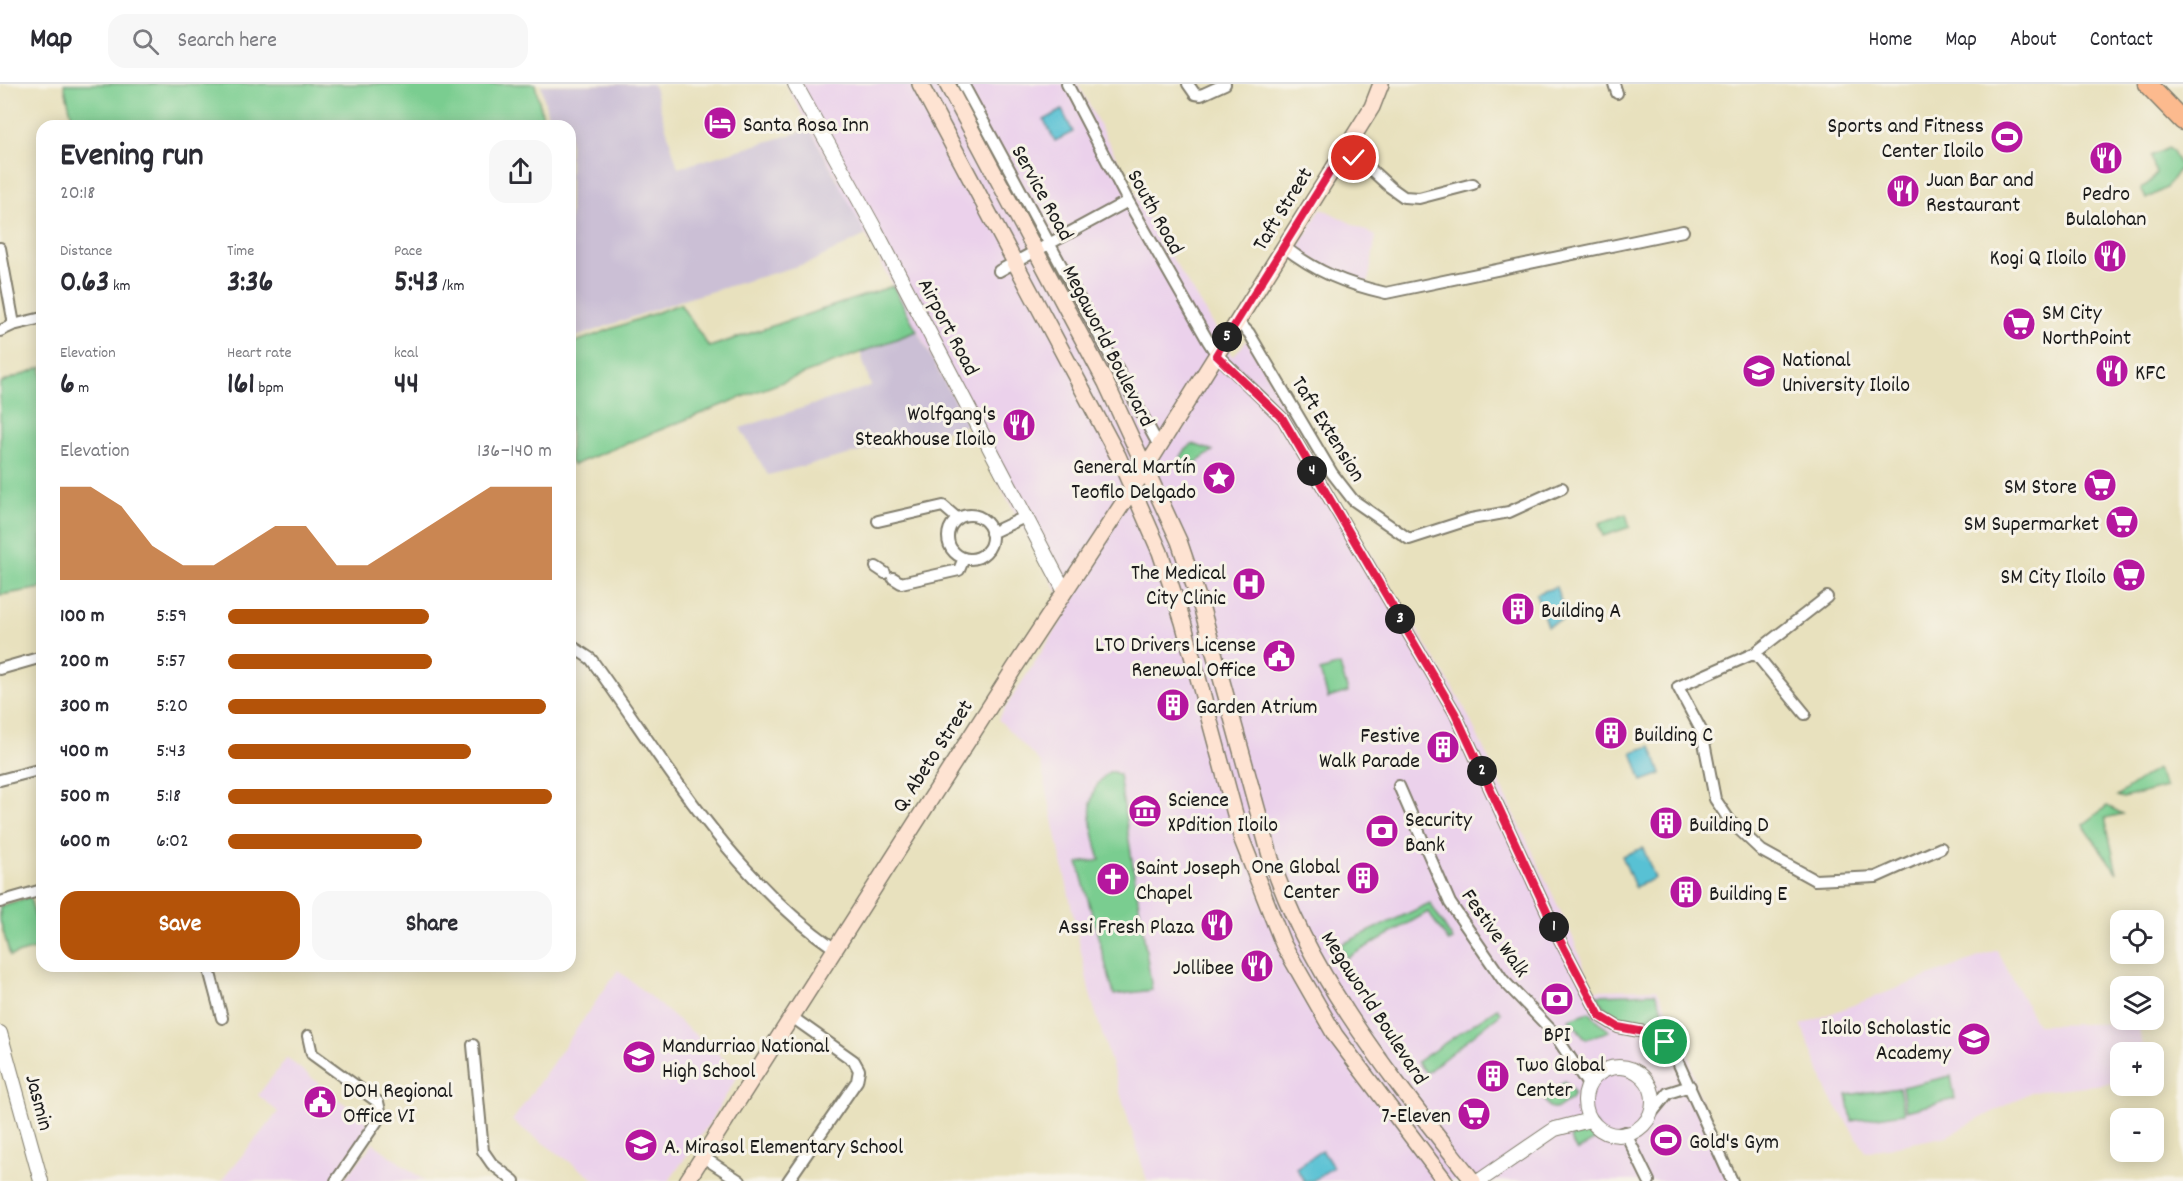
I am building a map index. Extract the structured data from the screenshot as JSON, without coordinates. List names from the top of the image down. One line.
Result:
{"streets":{"main road":["Taft Street","Megaworld Boulevard","Q. Abeto Street"],"street":["Service Road","South Road","Airport Road","Taft Extension","Festive Walk","Jasmin"]},"crossings":[["Service Road","Q. Abeto Street"],["Taft Street","South Road"],["Taft Street","Taft Extension"],["Taft Street","Q. Abeto Street"],["South Road","Q. Abeto Street"],["Airport Road","Q. Abeto Street"],["Megaworld Boulevard","Q. Abeto Street"]],"places":{"hotel":["Santa Rosa Inn"],"sports":["Sports and Fitness Center Iloilo","Gold's Gym"],"restaurant":["Pedro Bulalohan","Juan Bar and Restaurant","Kogi Q Iloilo","KFC","Wolfgang's Steakhouse Iloilo","Assi Fresh Plaza","Jollibee"],"supermarket":["SM City NorthPoint","SM Store","SM Supermarket","SM City Iloilo","7-Eleven"],"school or university":["National University Iloilo","Iloilo Scholastic Academy","Mandurriao National High School","A. Mirasol Elementary School"],"place":["General Martín Teofilo Delgado"],"hospital":["The Medical City Clinic"],"building":["Building A","Garden Atrium","Building C","Festive Walk Parade","Building D","One Global Center","Building E","Two Global Center"],"public building":["LTO Drivers License Renewal Office","DOH Regional Office VI"],"museum":["Science XPdition Iloilo"],"bank":["Security Bank","BPI"],"church":["Saint Joseph Chapel"]},"page":{"header":"Map","search":"Search here","nav":["Home","Map","About","Contact"],"heading":["Evening run","20:18"],"stats":[["Distance","0.63 km"],["Time","3:36"],["Pace","5:43 /km"],["Elevation","6 m"],["Heart rate","161 bpm"],["kcal","44"]],"pins":["5","4","3","2","1"],"chart":["Elevation","136–140 m"],"list":[{"name":"100 m","note":"5:59"},{"name":"200 m","note":"5:57"},{"name":"300 m","note":"5:20"},{"name":"400 m","note":"5:43"},{"name":"500 m","note":"5:18"},{"name":"600 m","note":"6:02"}],"buttons":["Save","Share"],"map_buttons":["+","−"]}}
